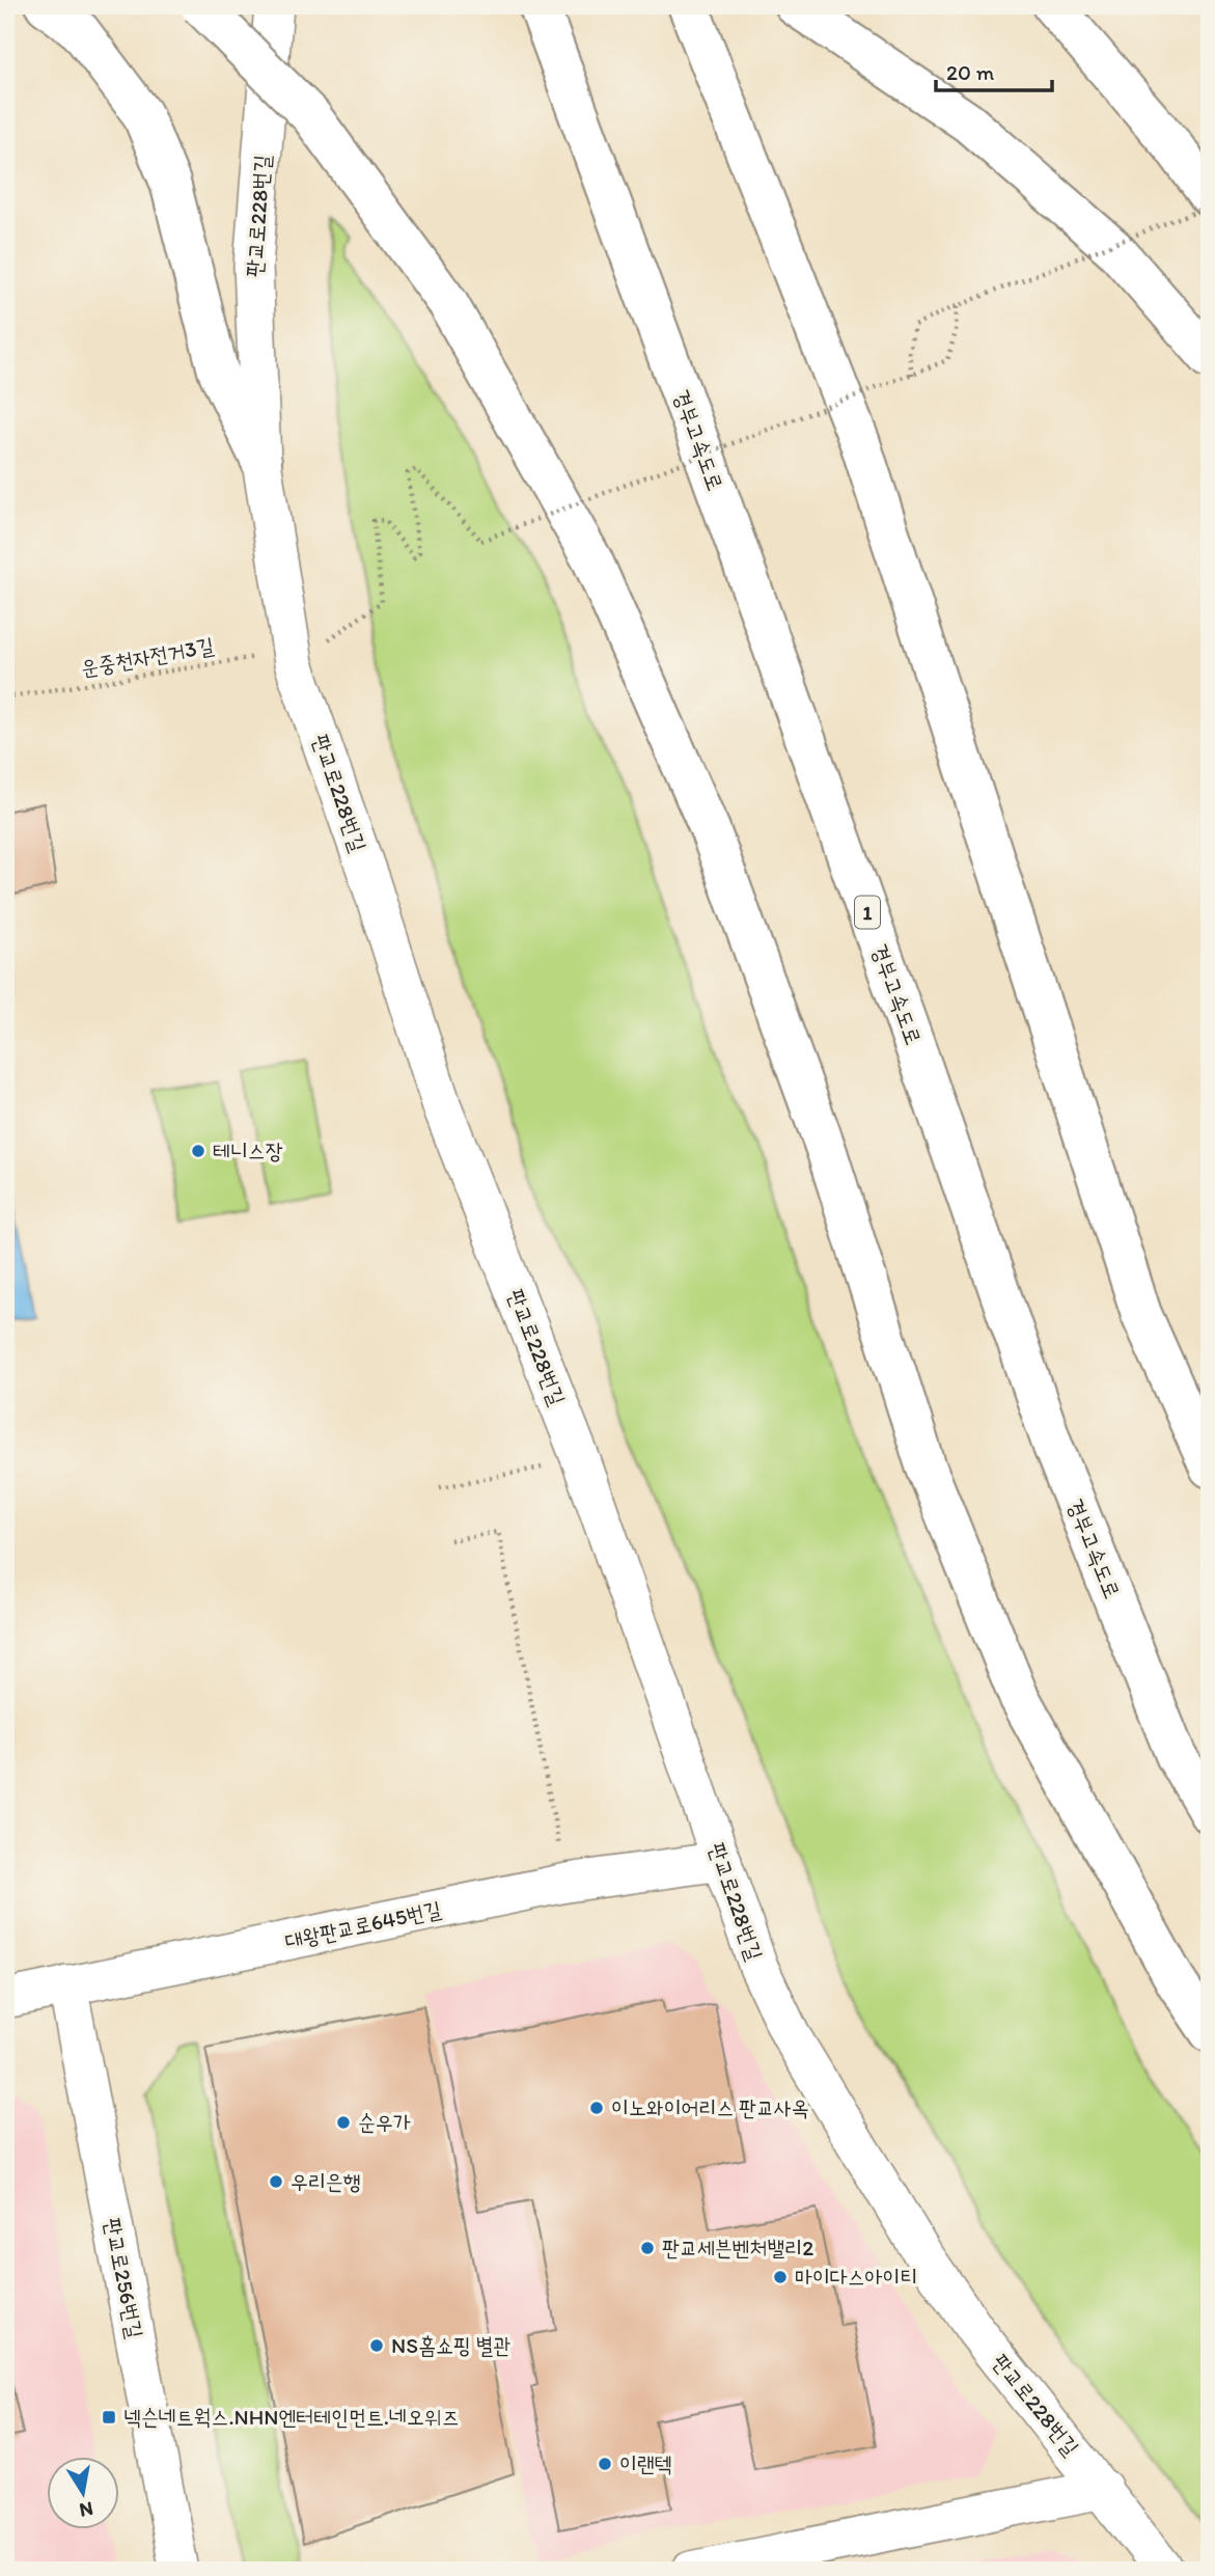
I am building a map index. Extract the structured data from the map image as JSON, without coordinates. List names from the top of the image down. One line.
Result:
{"streets":{"highway":["경부고속도로","1"],"street":["판교로228번길","대왕판교로645번길","판교로256번길"],"path":["운중천자전거3길"]},"crossings":[["판교로228번길","운중천자전거3길"],["판교로228번길","대왕판교로645번길"],["대왕판교로645번길","판교로256번길"]],"places":{"other":["테니스장","이노와이어리스 판교사옥","순우가","우리은행","판교세븐벤처밸리2","마이다스아이티","NS홈쇼핑 별관","이랜텍"],"transit":["넥슨네트웍스.NHN엔터테인먼트.네오위즈"]},"scale_bar":"20 m","north":"bottom"}
